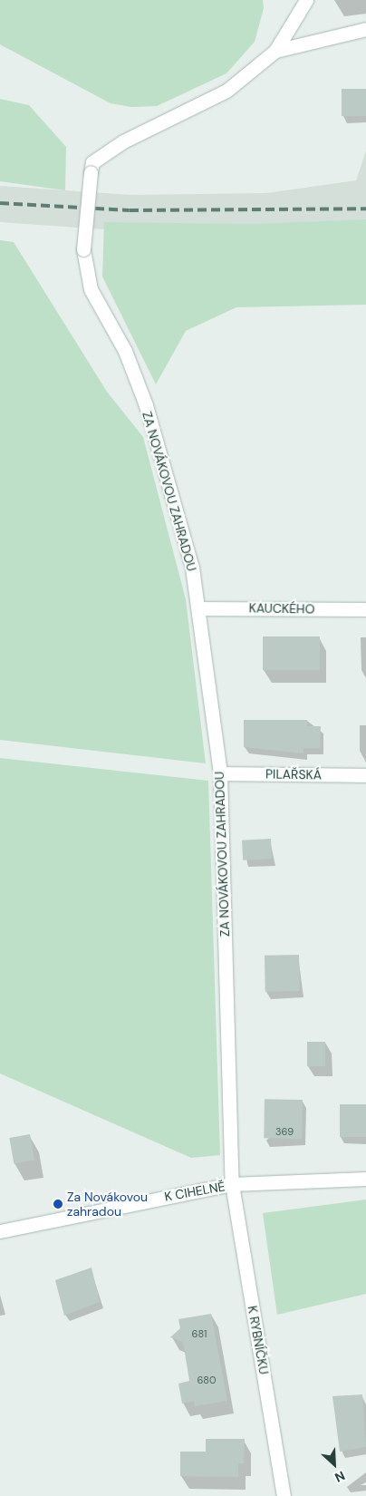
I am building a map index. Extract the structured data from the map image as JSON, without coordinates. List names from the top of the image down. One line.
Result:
{"streets":{"street":["ZA NOVÁKOVOU ZAHRADOU","KAUCKÉHO","PILAŘSKÁ","K CIHELNĚ","K RYBNÍČKU"]},"crossings":[["ZA NOVÁKOVOU ZAHRADOU","KAUCKÉHO"],["ZA NOVÁKOVOU ZAHRADOU","PILAŘSKÁ"],["ZA NOVÁKOVOU ZAHRADOU","K CIHELNĚ"],["ZA NOVÁKOVOU ZAHRADOU","K RYBNÍČKU"],["K CIHELNĚ","K RYBNÍČKU"]],"places":["Za Novákovou zahradou"],"house_numbers":["369","681","680"],"north":"bottom right"}
